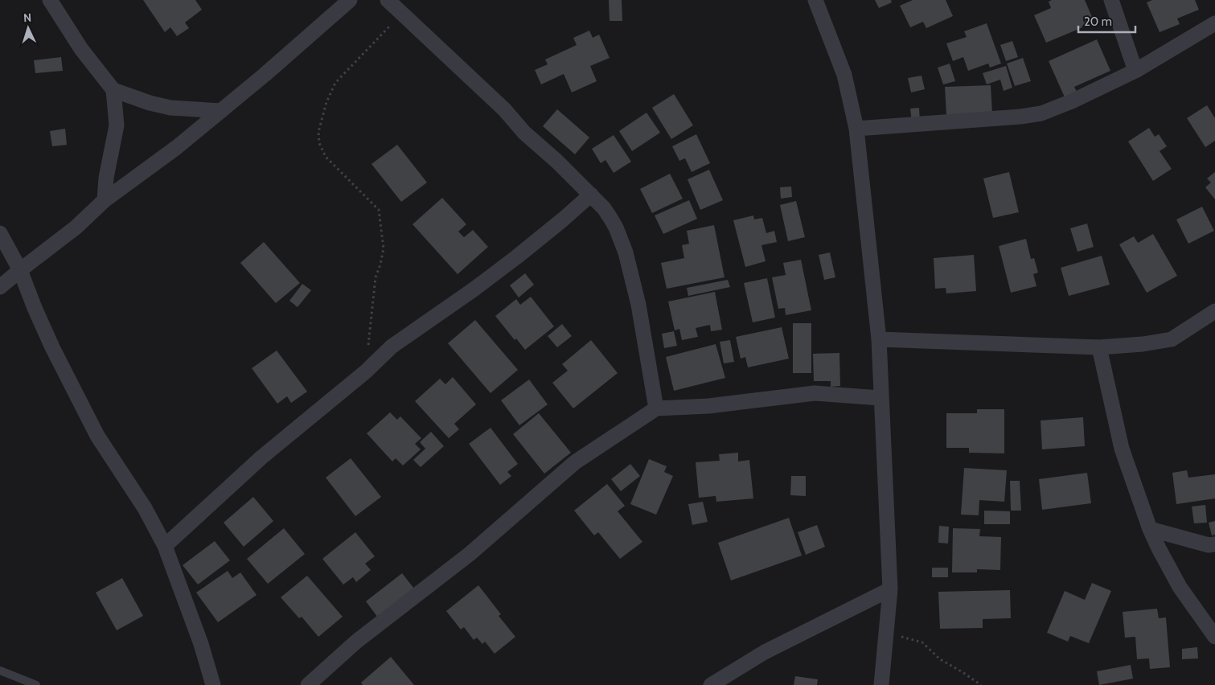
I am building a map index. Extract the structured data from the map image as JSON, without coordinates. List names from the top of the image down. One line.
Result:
{"scale_bar":"20 m","north":"top"}
